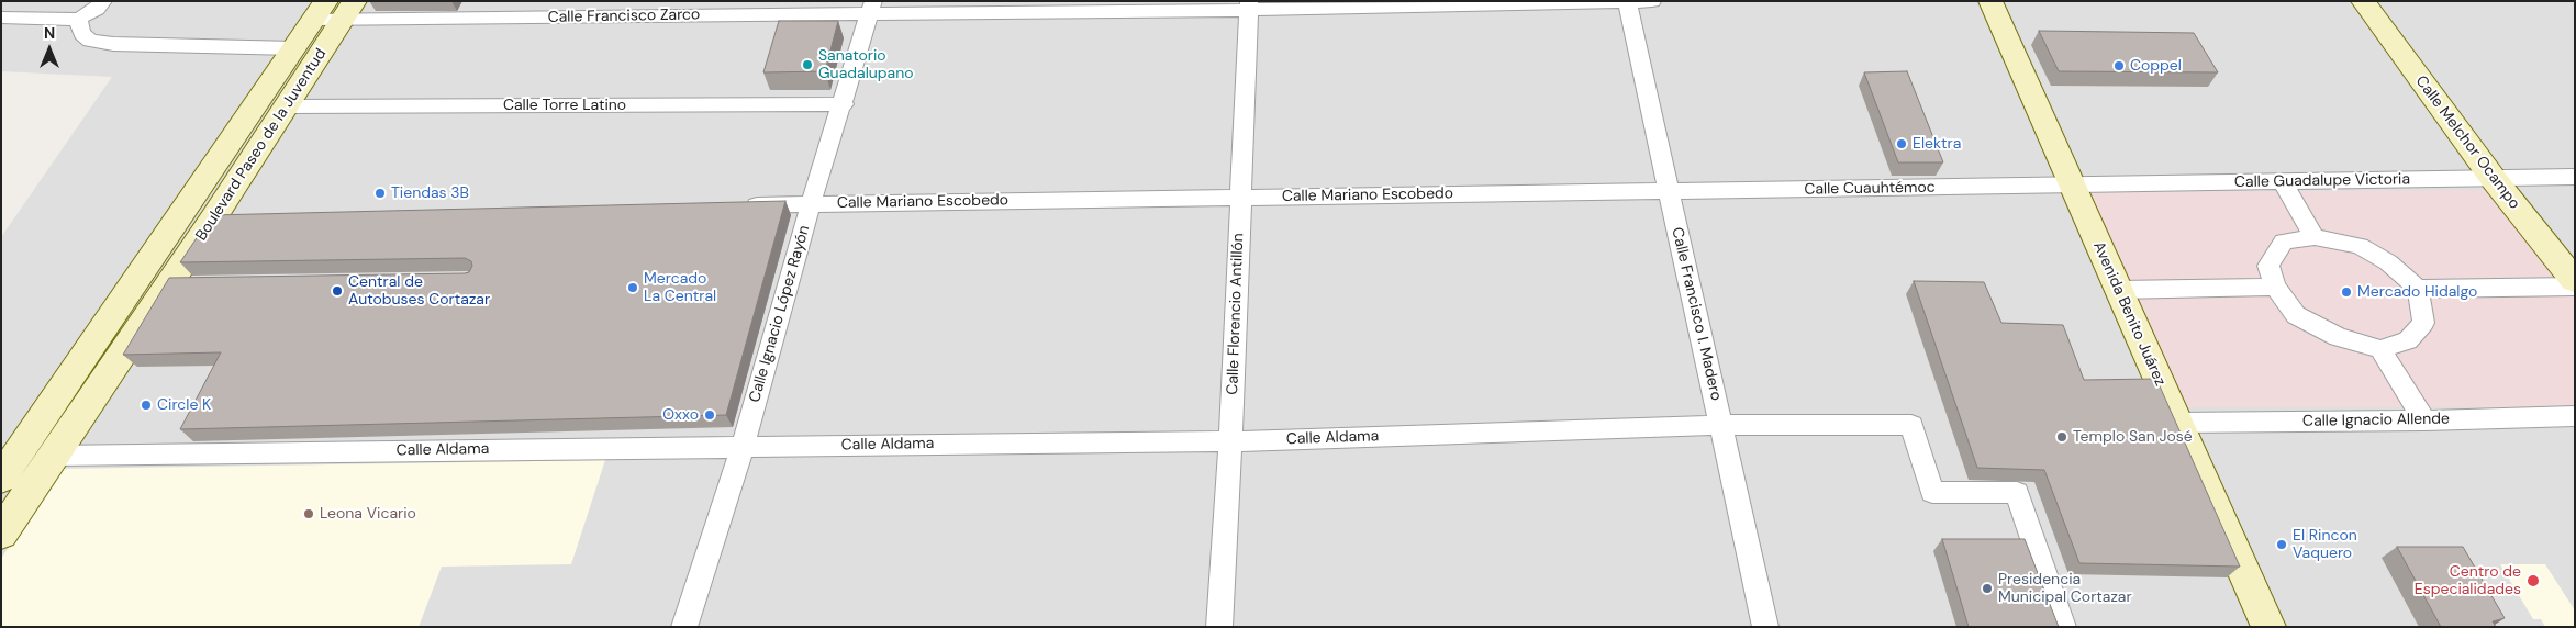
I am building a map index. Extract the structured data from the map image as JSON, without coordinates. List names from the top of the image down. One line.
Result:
{"streets":{"main road":["Calle Melchor Ocampo","Boulevard Paseo de la Juventud","Avenida Benito Juárez"],"street":["Calle Francisco Zarco","Calle Torre Latino","Calle Guadalupe Victoria","Calle Cuauhtémoc","Calle Mariano Escobedo","Calle Ignacio López Rayón","Calle Florencio Antillón","Calle Francisco I. Madero","Calle Ignacio Allende","Calle Aldama"]},"crossings":[["Calle Francisco Zarco","Boulevard Paseo de la Juventud"],["Calle Francisco Zarco","Calle Ignacio López Rayón"],["Calle Francisco Zarco","Calle Florencio Antillón"],["Calle Francisco Zarco","Calle Francisco I. Madero"],["Calle Torre Latino","Boulevard Paseo de la Juventud"],["Calle Torre Latino","Calle Ignacio López Rayón"],["Calle Melchor Ocampo","Calle Guadalupe Victoria"],["Boulevard Paseo de la Juventud","Calle Aldama"],["Calle Guadalupe Victoria","Calle Cuauhtémoc"],["Calle Guadalupe Victoria","Avenida Benito Juárez"],["Calle Cuauhtémoc","Calle Mariano Escobedo"],["Calle Cuauhtémoc","Calle Francisco I. Madero"],["Calle Cuauhtémoc","Avenida Benito Juárez"],["Calle Mariano Escobedo","Calle Ignacio López Rayón"],["Calle Mariano Escobedo","Calle Florencio Antillón"],["Calle Mariano Escobedo","Calle Francisco I. Madero"],["Calle Ignacio López Rayón","Calle Aldama"],["Calle Florencio Antillón","Calle Aldama"],["Calle Francisco I. Madero","Calle Aldama"],["Avenida Benito Juárez","Calle Ignacio Allende"]],"places":["Sanatorio Guadalupano","Coppel","Elektra","Tiendas 3B","Mercado La Central","Central de Autobuses Cortazar","Mercado Hidalgo","Circle K","Oxxo","Templo San José","Leona Vicario","El Rincon Vaquero","Centro de Especialidades","Presidencia Municipal Cortazar"],"north":"top"}
